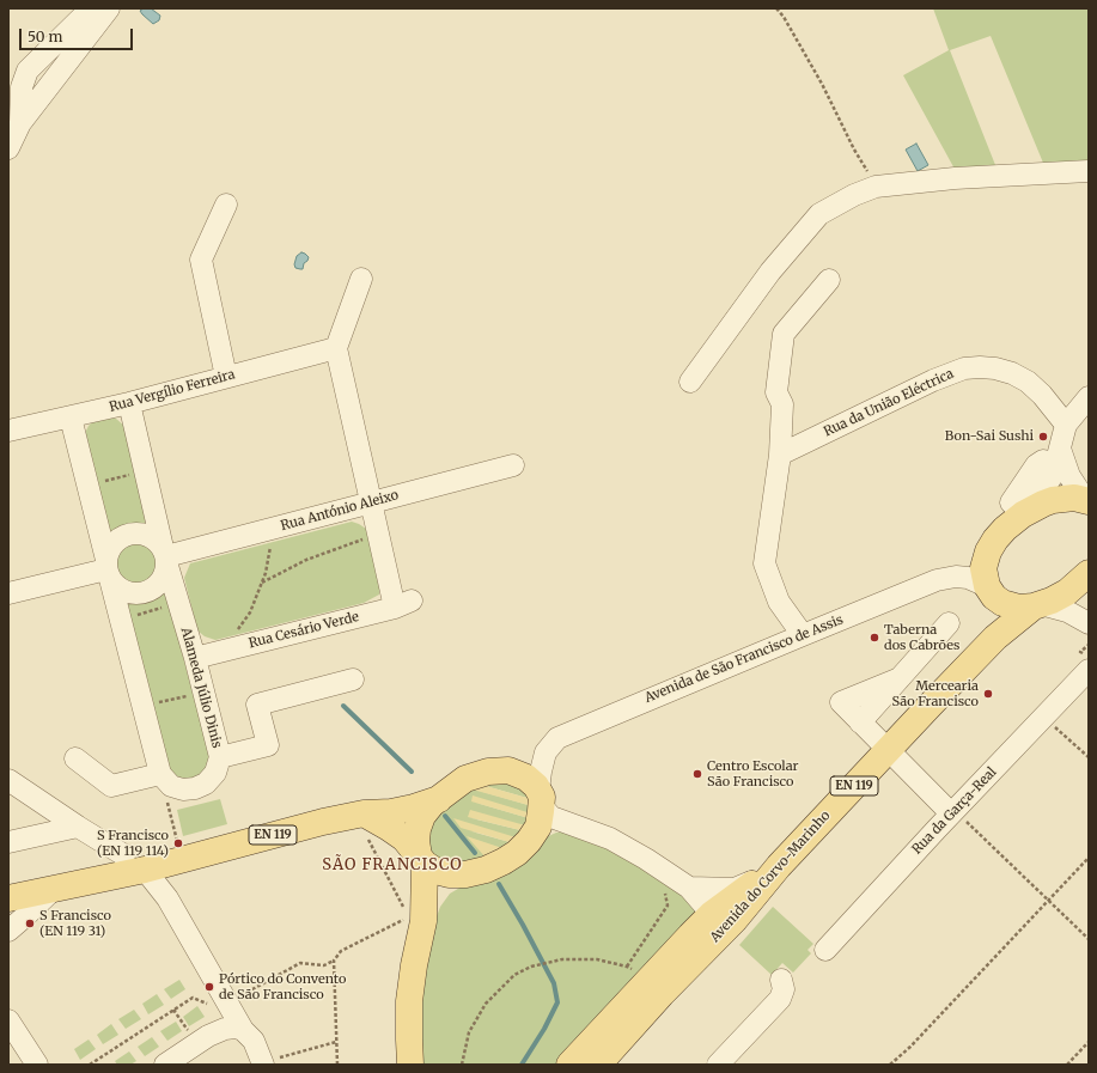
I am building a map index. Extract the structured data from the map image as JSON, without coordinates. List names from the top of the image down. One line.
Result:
{"streets":{"main road":["Avenida de São Francisco de Assis","EN 119","Avenida do Corvo-Marinho"],"street":["Rua Vergílio Ferreira","Rua da União Eléctrica","Rua António Aleixo","Rua Cesário Verde","Alameda Júlio Dinis","Rua da Garça-Real"]},"crossings":[["Rua Vergílio Ferreira","Alameda Júlio Dinis"],["Rua António Aleixo","Rua Cesário Verde"],["Rua António Aleixo","Alameda Júlio Dinis"],["Rua Cesário Verde","Alameda Júlio Dinis"],["Avenida de São Francisco de Assis","EN 119"],["EN 119","Avenida do Corvo-Marinho"]],"districts":["SÃO FRANCISCO"],"places":["Bon-Sai Sushi","Taberna dos Cabrões","Mercearia São Francisco","Centro Escolar São Francisco","S Francisco (EN 119 114)","S Francisco (EN 119 31)","Pórtico do Convento de São Francisco"],"scale_bar":"50 m"}
